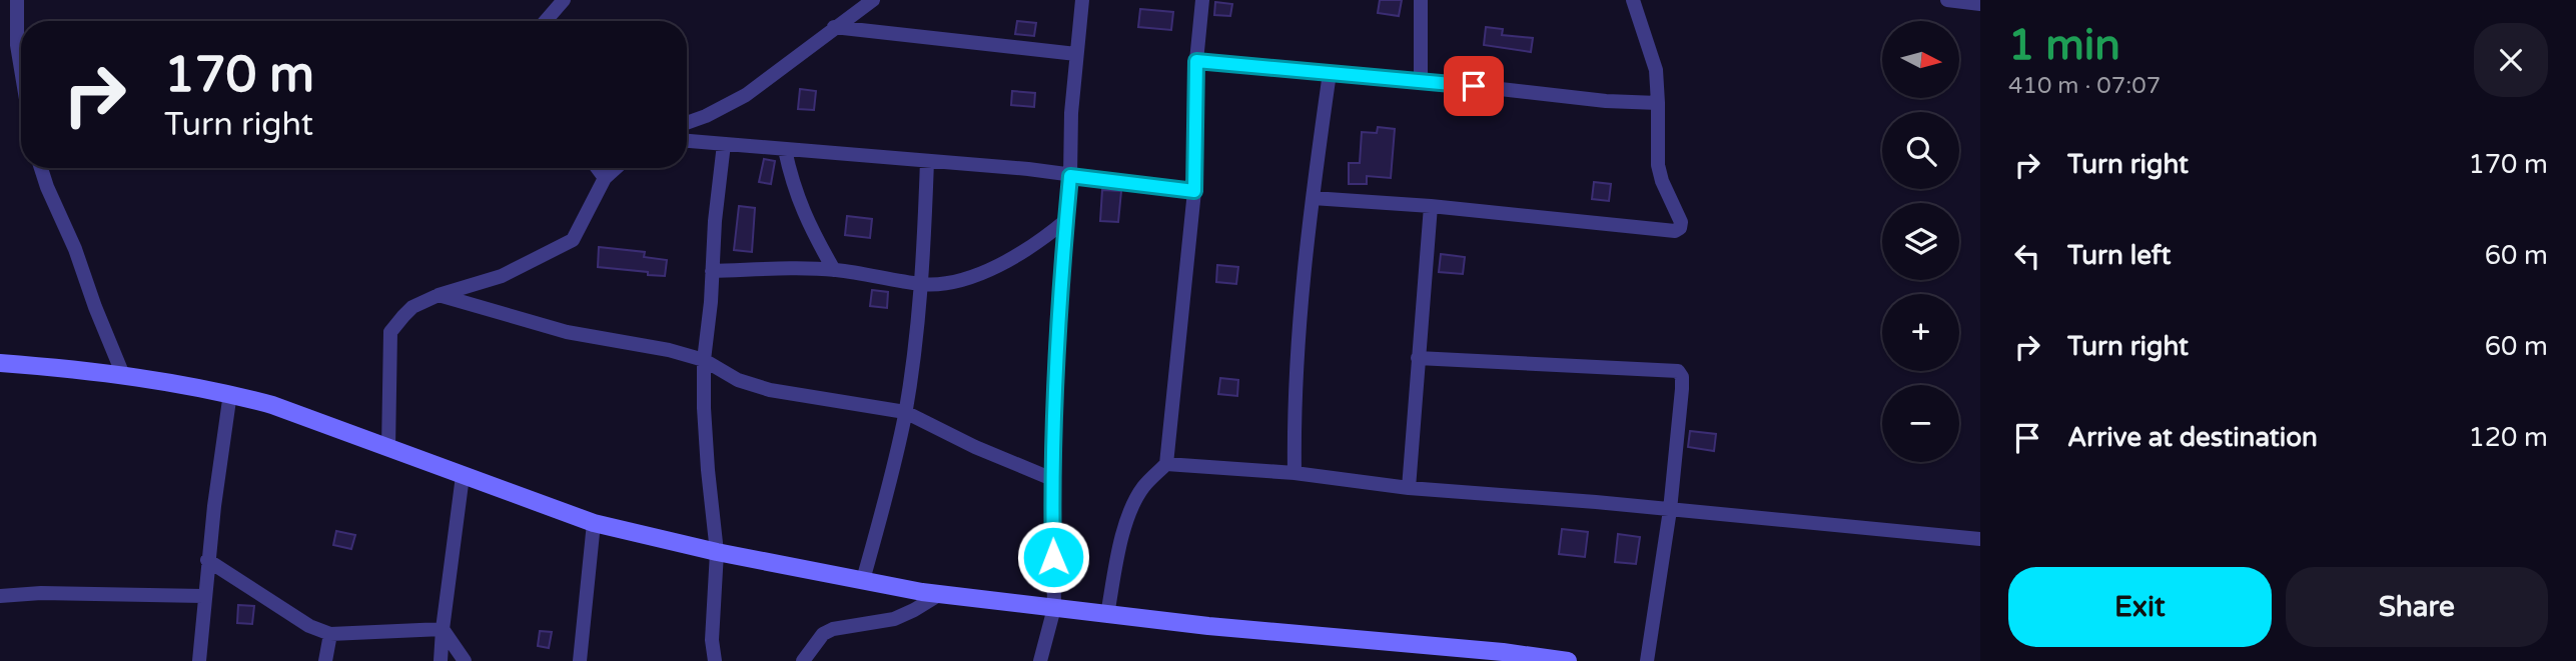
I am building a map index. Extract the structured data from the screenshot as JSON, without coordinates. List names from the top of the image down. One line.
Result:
{"north":"right","page":{"heading":["1 min","410 m · 07:07"],"map_buttons":["+","−"],"turn":["170 m","Turn right"],"list":[{"name":"Turn right","value":"170 m"},{"name":"Turn left","value":"60 m"},{"name":"Turn right","value":"60 m"},{"name":"Arrive at destination","value":"120 m"}],"buttons":["Exit","Share"]}}
